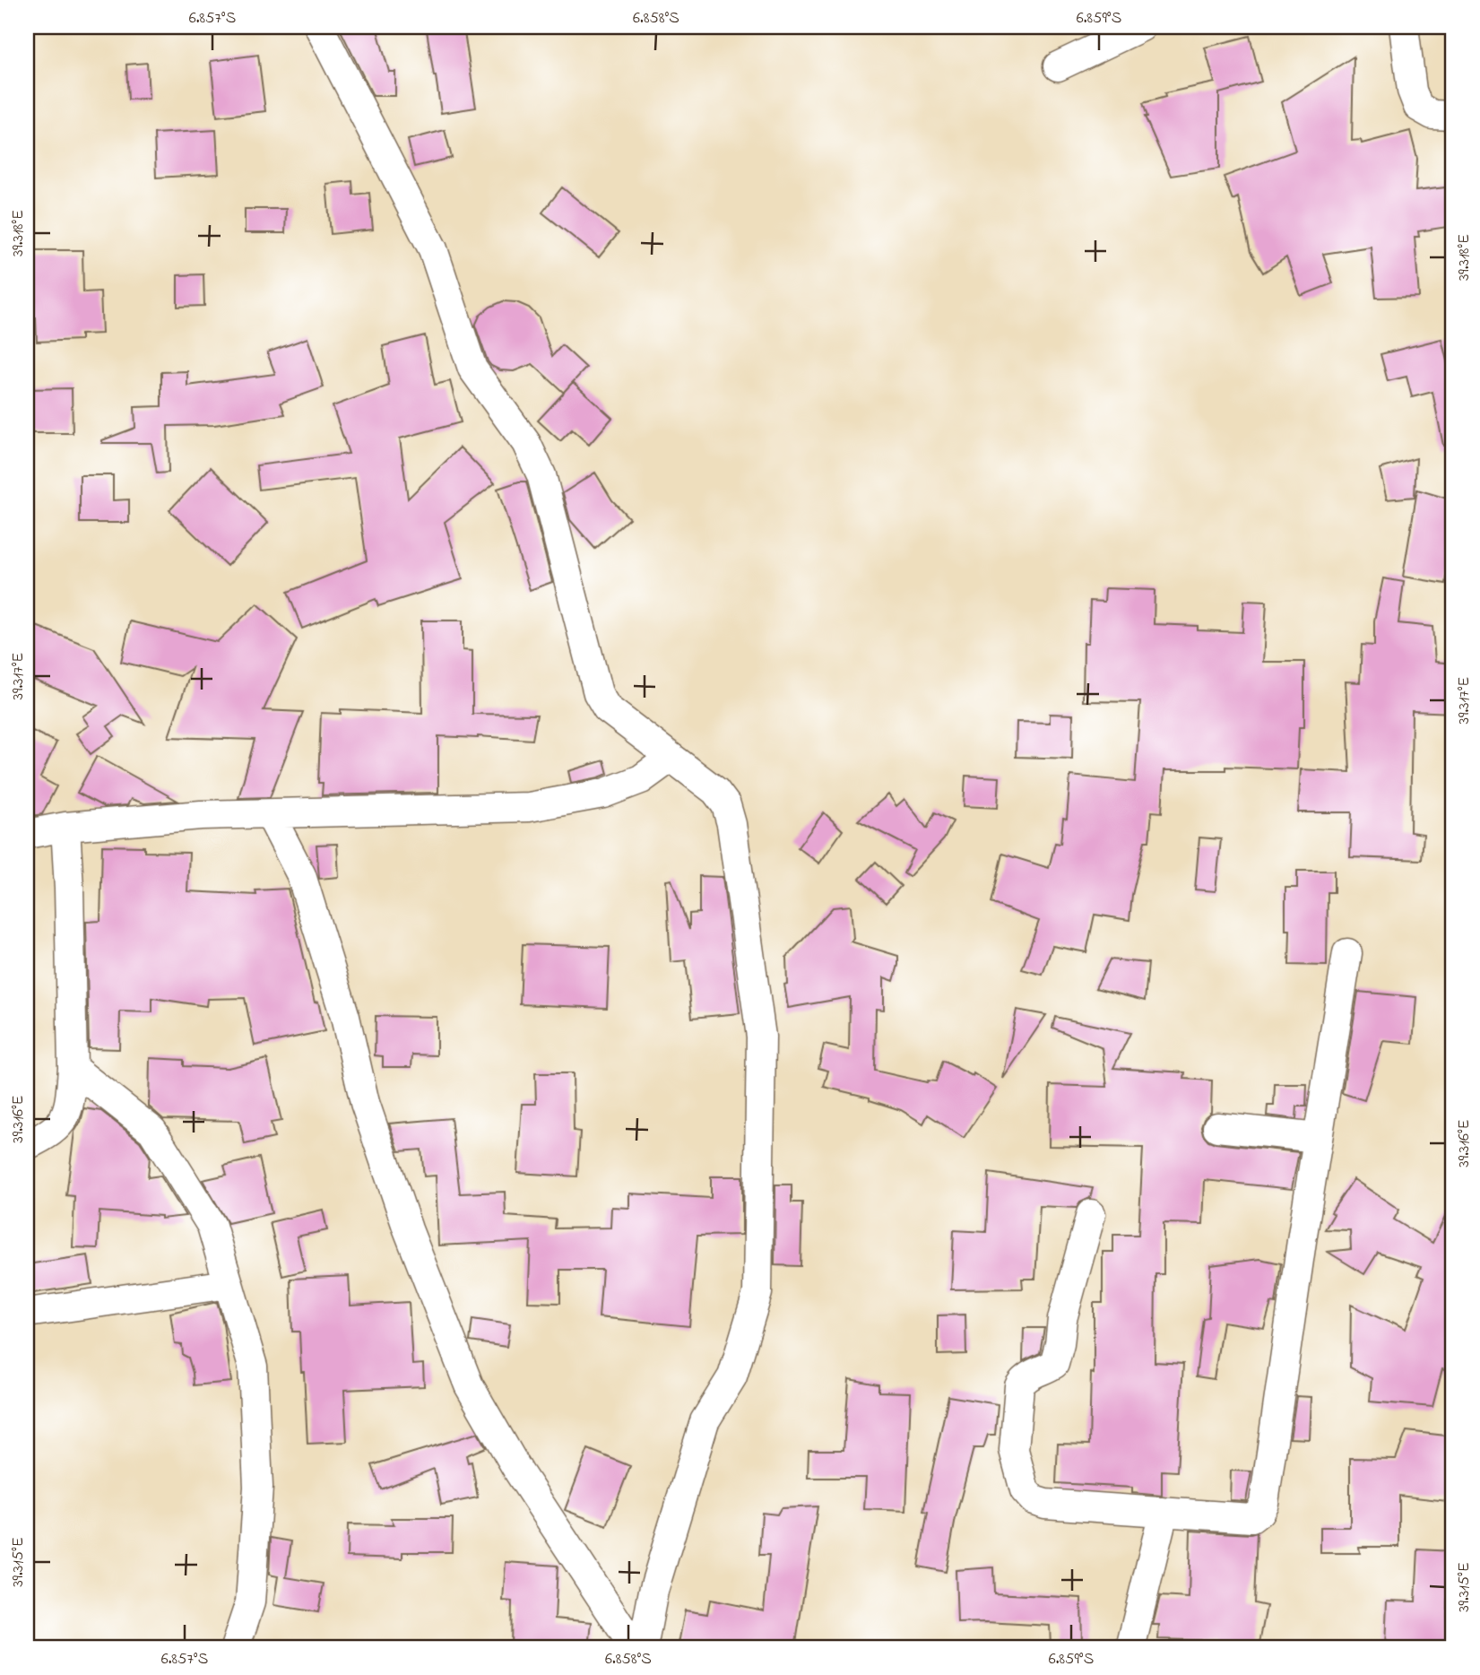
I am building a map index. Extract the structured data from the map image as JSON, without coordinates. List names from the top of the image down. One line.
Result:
{"coordinates":["6.857°S","6.858°S","6.859°S","39.318°E","39.317°E","39.316°E","39.315°E"]}
